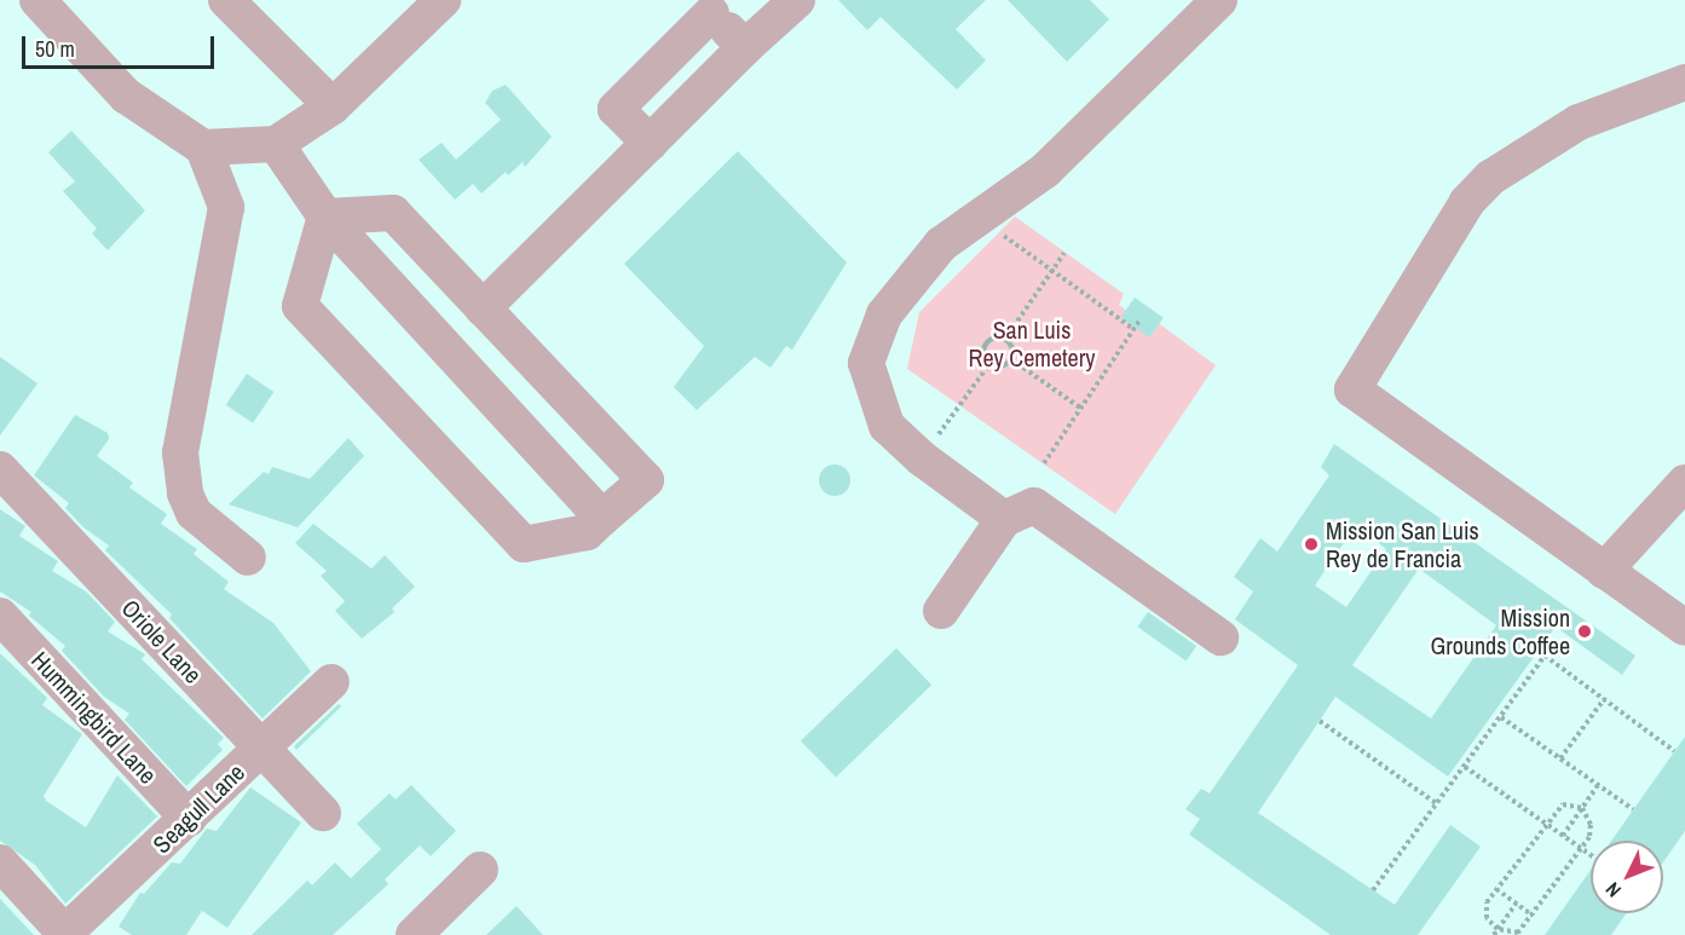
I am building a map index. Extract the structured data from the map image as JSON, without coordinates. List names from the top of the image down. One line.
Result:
{"streets":{"street":["Oriole Lane","Hummingbird Lane","Seagull Lane"]},"crossings":[["Oriole Lane","Seagull Lane"],["Hummingbird Lane","Seagull Lane"]],"parks":["San Luis Rey Cemetery"],"places":["Mission San Luis Rey de Francia","Mission Grounds Coffee"],"scale_bar":"50 m","north":"bottom left"}
